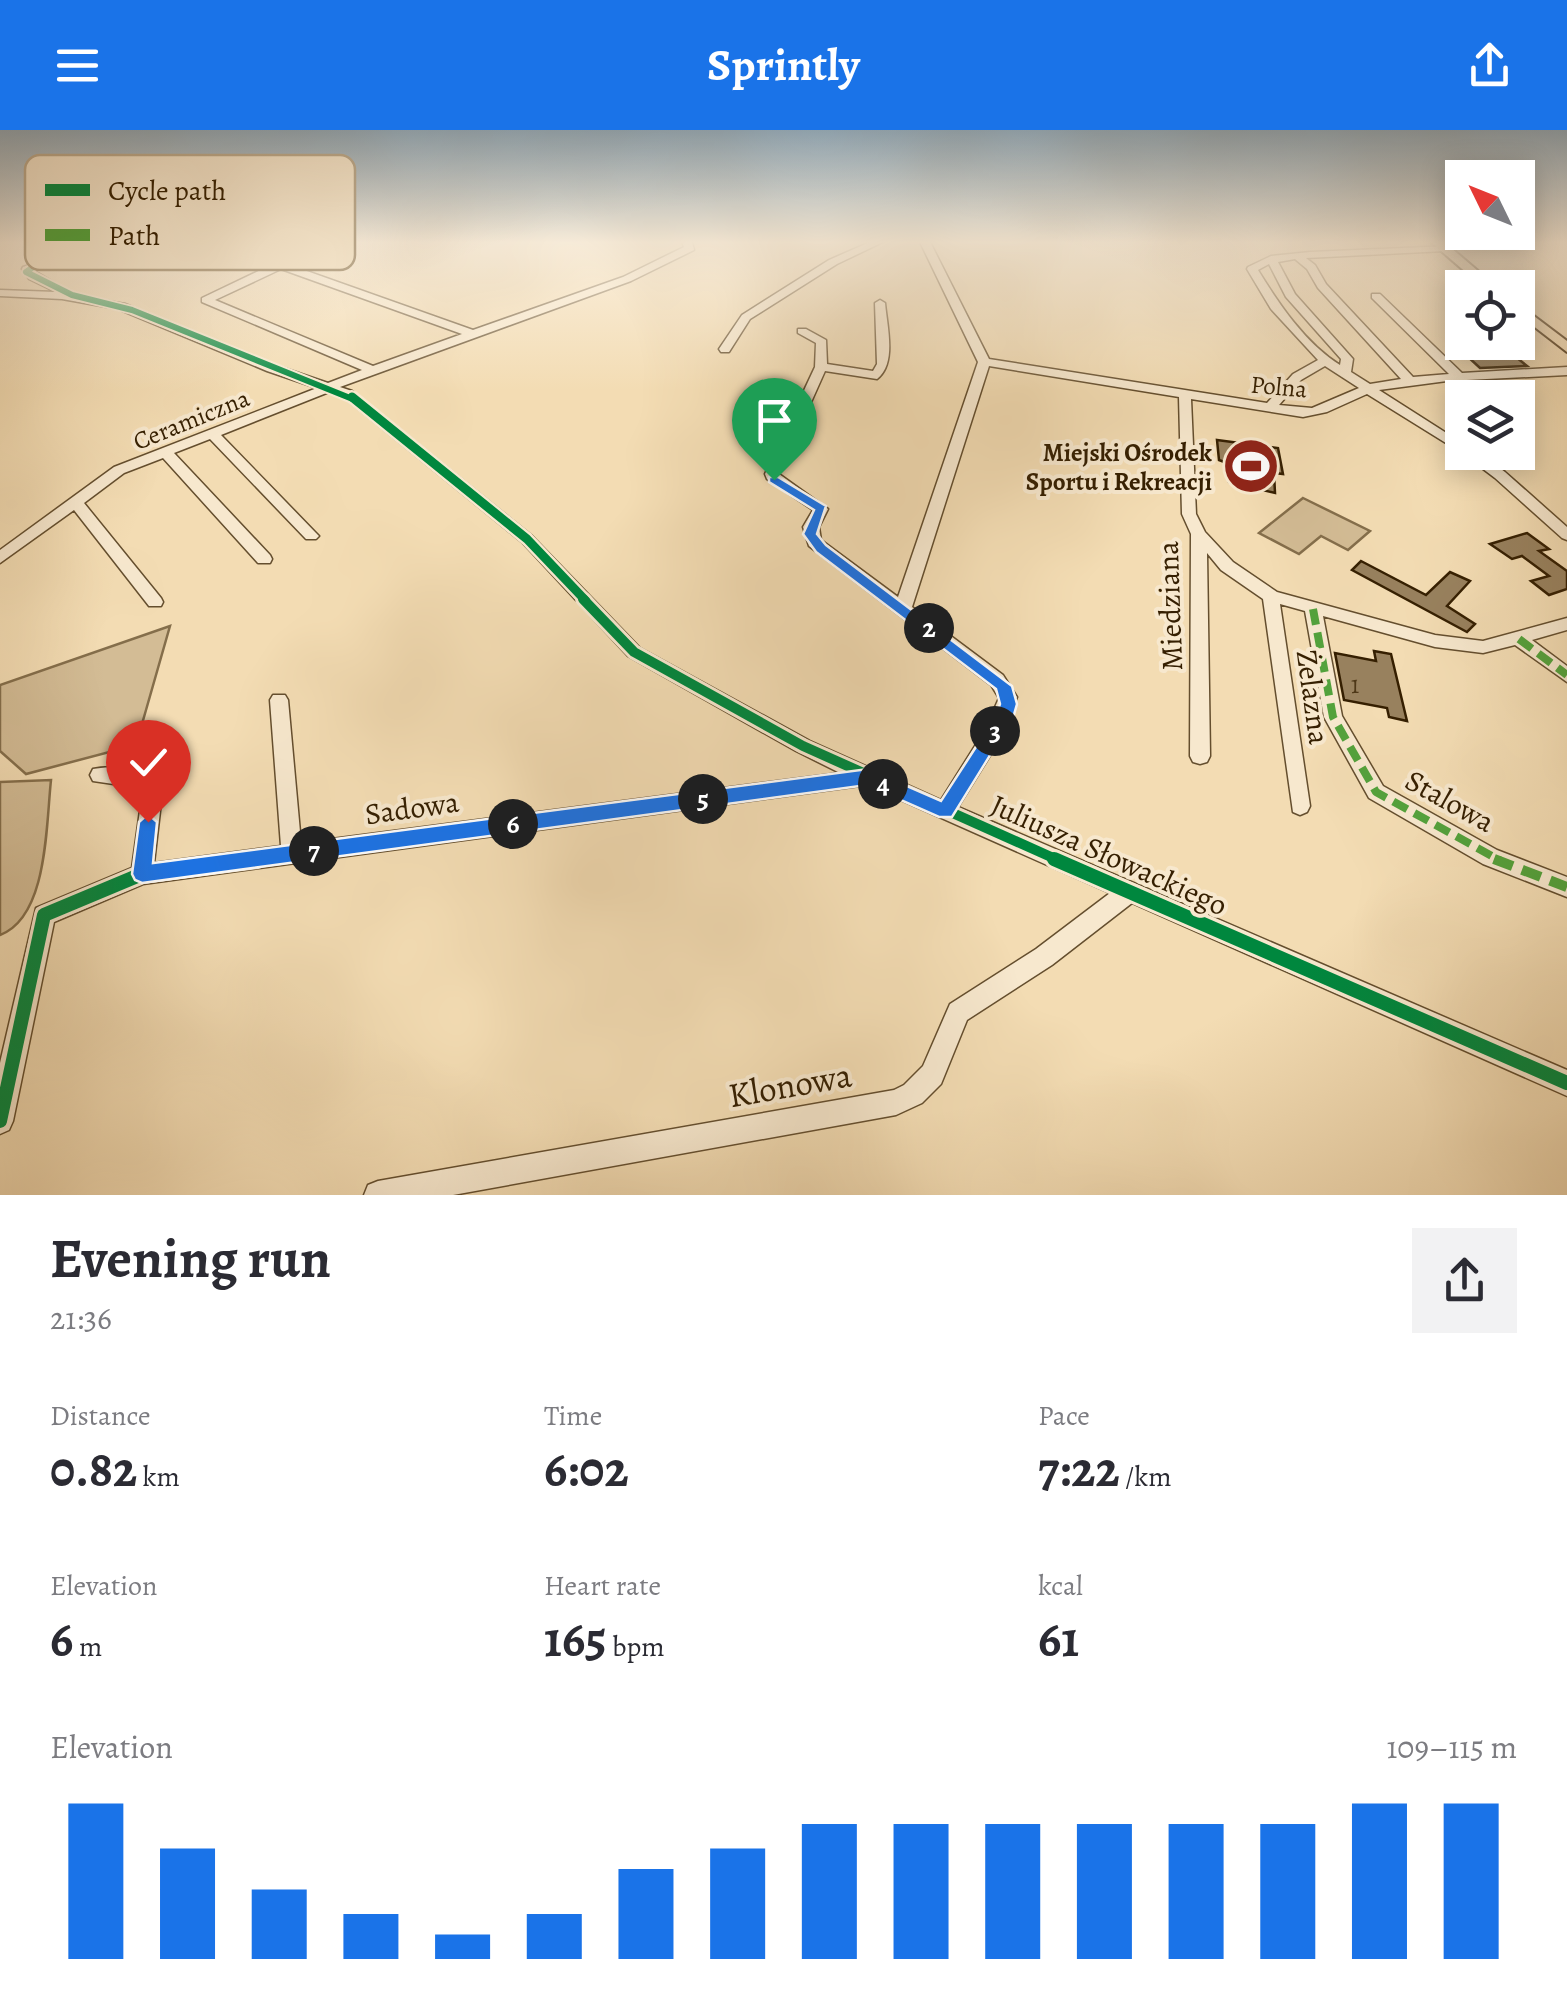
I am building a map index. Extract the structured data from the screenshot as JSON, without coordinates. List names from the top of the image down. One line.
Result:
{"streets":{"street":["Polna","Ceramiczna","Miedziana","Żelazna","Stalowa","Sadowa","Juliusza Słowackiego","Klonowa"]},"crossings":[["Polna","Miedziana"],["Ceramiczna","Juliusza Słowackiego"],["Sadowa","Juliusza Słowackiego"],["Juliusza Słowackiego","Klonowa"]],"places":{"sports":["Miejski Ośrodek Sportu i Rekreacji"]},"house_numbers":["1"],"legend":["Cycle path","Path"],"north":"top left","page":{"header":"Sprintly","pins":["2","3","4","5","6","7"],"heading":["Evening run","21:36"],"stats":[["Distance","0.82 km"],["Time","6:02"],["Pace","7:22 /km"],["Elevation","6 m"],["Heart rate","165 bpm"],["kcal","61"]],"chart":["Elevation","109–115 m"]}}
